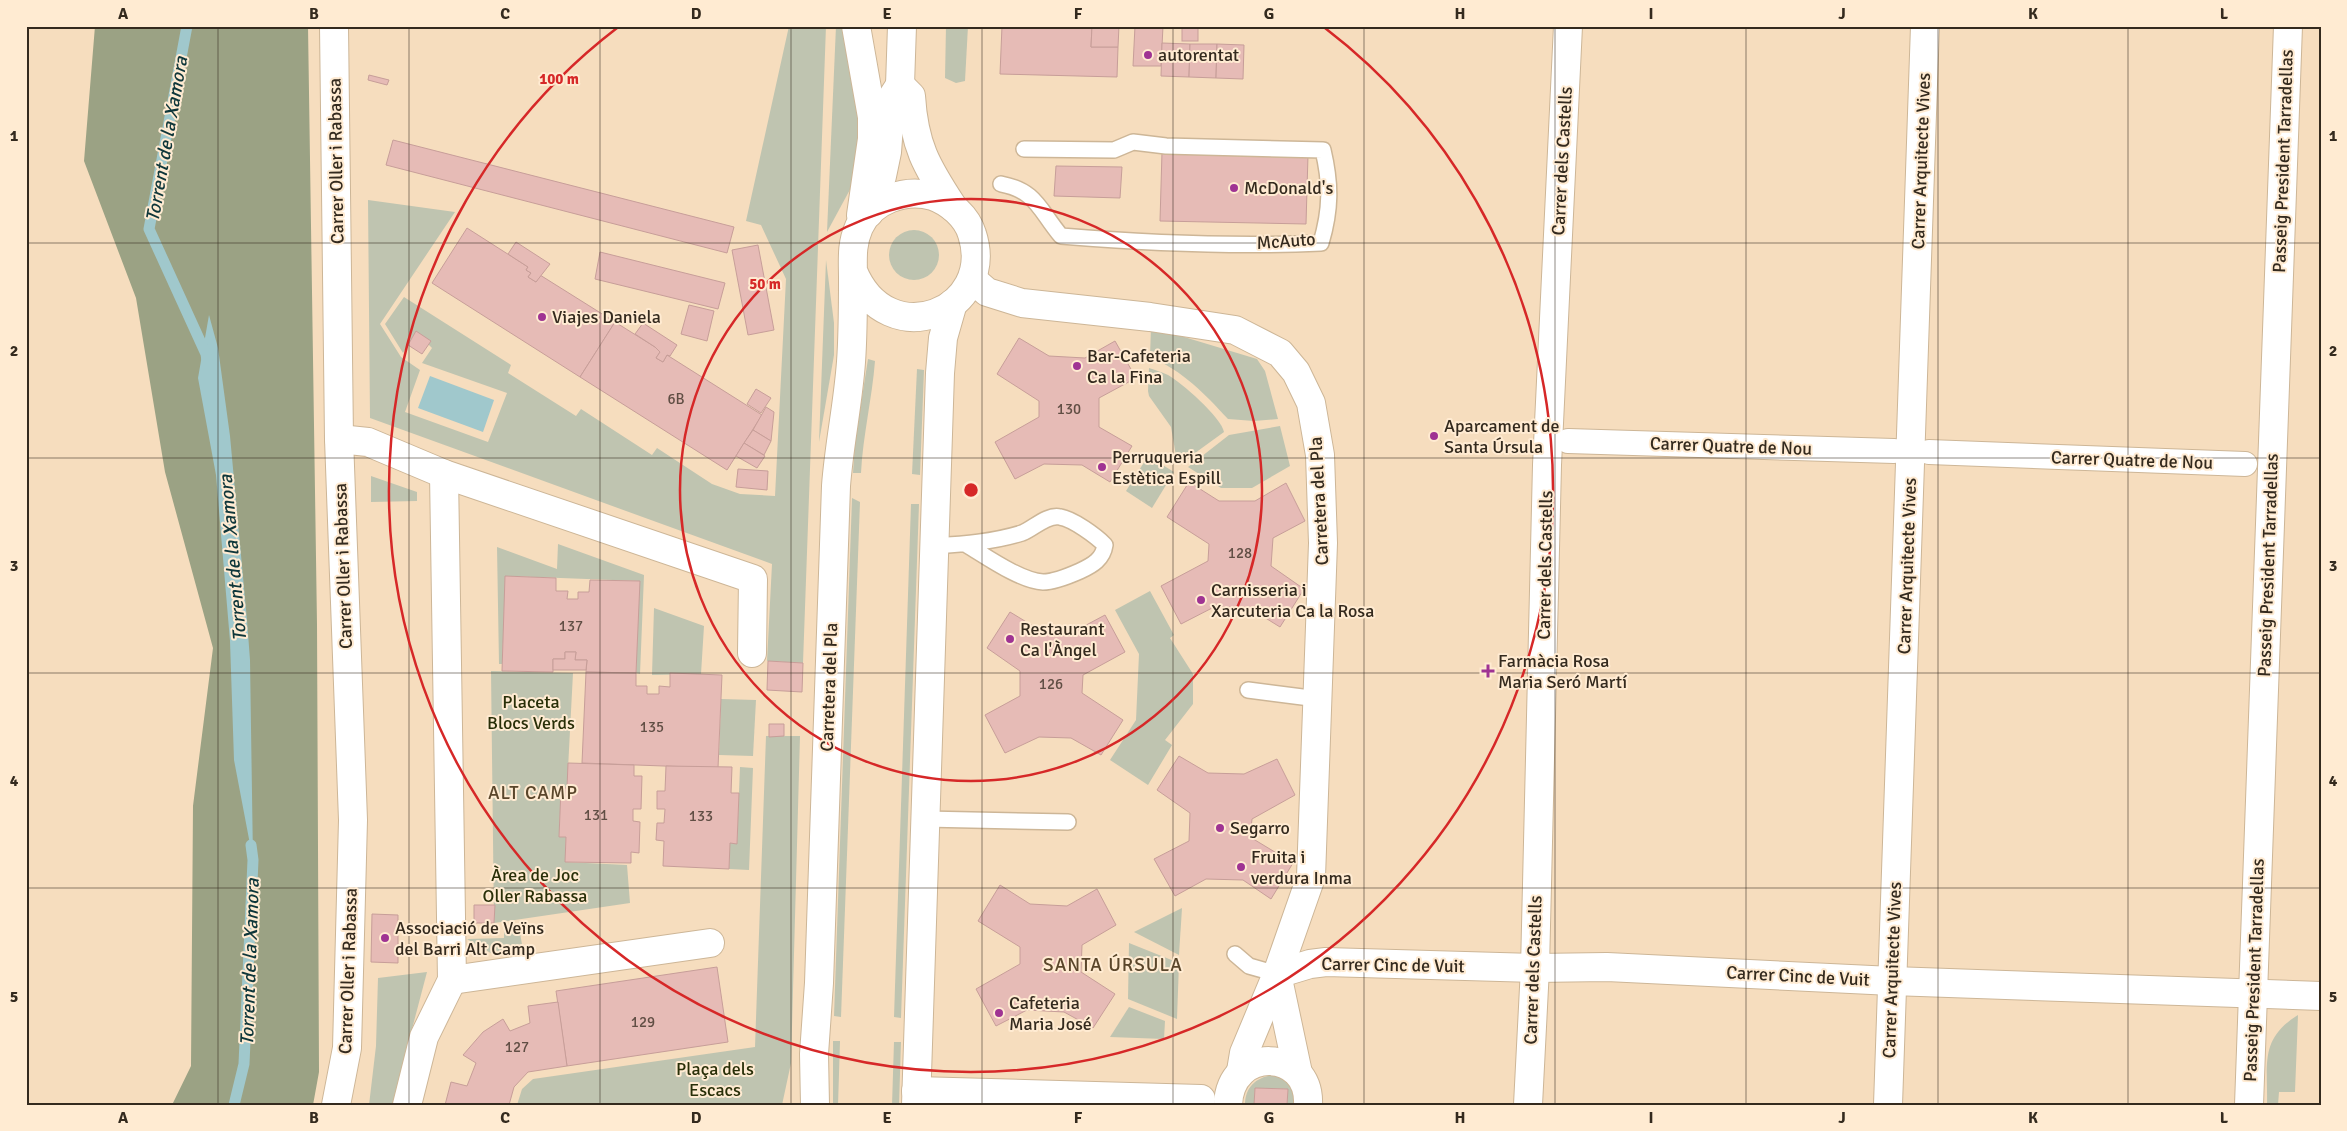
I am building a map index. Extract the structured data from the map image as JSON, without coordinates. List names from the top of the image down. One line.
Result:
{"streets":{"street":["Carrer Oller i Rabassa","Carrer dels Castells","Carrer Arquitecte Vives","Passeig President Tarradellas","Carrer Quatre de Nou","Carretera del Pla","Carrer Cinc de Vuit"],"lane":["McAuto"]},"crossings":[["Carrer dels Castells","Carrer Cinc de Vuit"],["Carrer Arquitecte Vives","Carrer Cinc de Vuit"],["Passeig President Tarradellas","Carrer Cinc de Vuit"],["Carretera del Pla","Carrer Cinc de Vuit"]],"districts":["ALT CAMP","SANTA ÚRSULA"],"water":["Torrent de la Xamora"],"parks":["Placeta Blocs Verds","Àrea de Joc Oller Rabassa","Plaça dels Escacs"],"places":{"other":["autorentat","McDonald's","Viajes Daniela","Bar-Cafeteria Ca la Fina","Aparcament de Santa Úrsula","Perruqueria Estètica Espill","Carnisseria i Xarcuteria Ca la Rosa","Restaurant Ca l'Àngel","Segarro","Fruita i verdura Inma","Associació de Veïns del Barri Alt Camp","Cafeteria Maria José"],"health":["Farmàcia Rosa Maria Seró Martí"]},"house_numbers":["6B","130","128","137","126","135","131","133","129","127"],"grid":{"columns":["A","B","C","D","E","F","G","H","I","J","K","L"],"rows":["1","2","3","4","5"]},"rings":["100 m","50 m"]}
